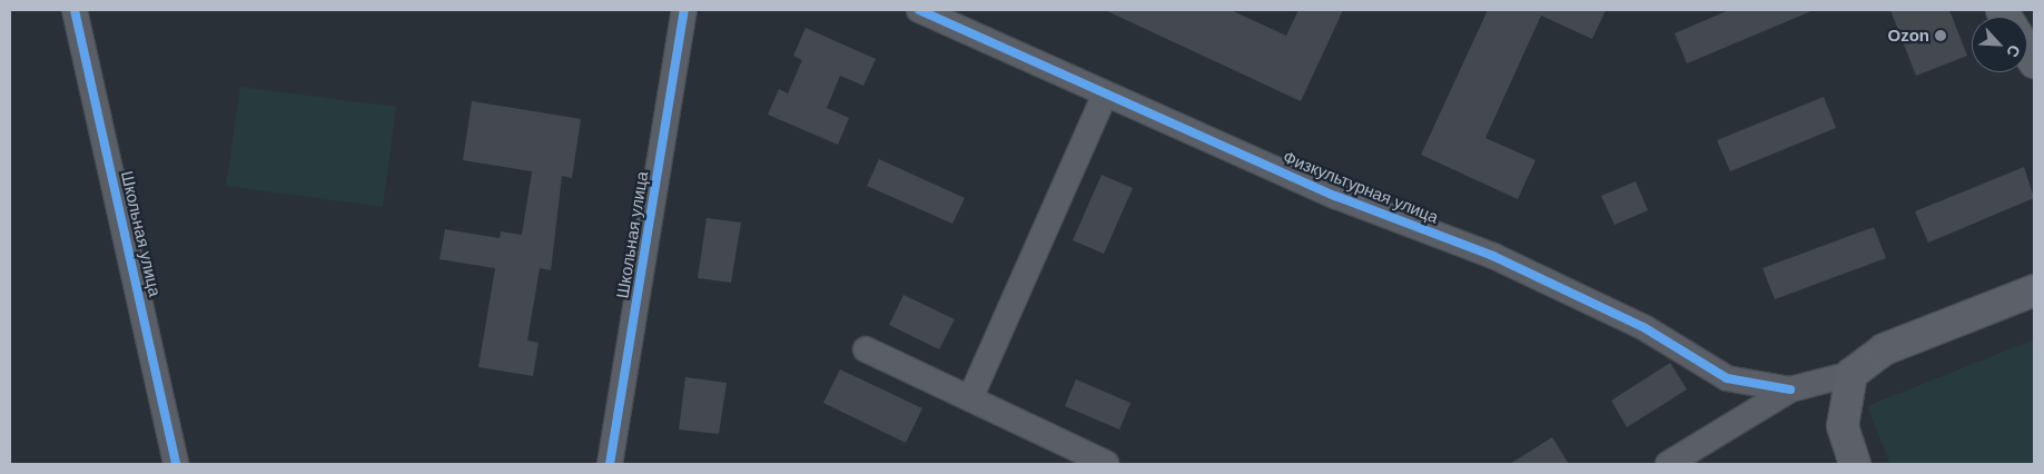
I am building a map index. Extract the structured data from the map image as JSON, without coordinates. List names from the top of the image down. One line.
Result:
{"streets":{"street":["Физкультурная улица","Школьная улица"]},"places":["Ozon"],"north":"bottom right"}
